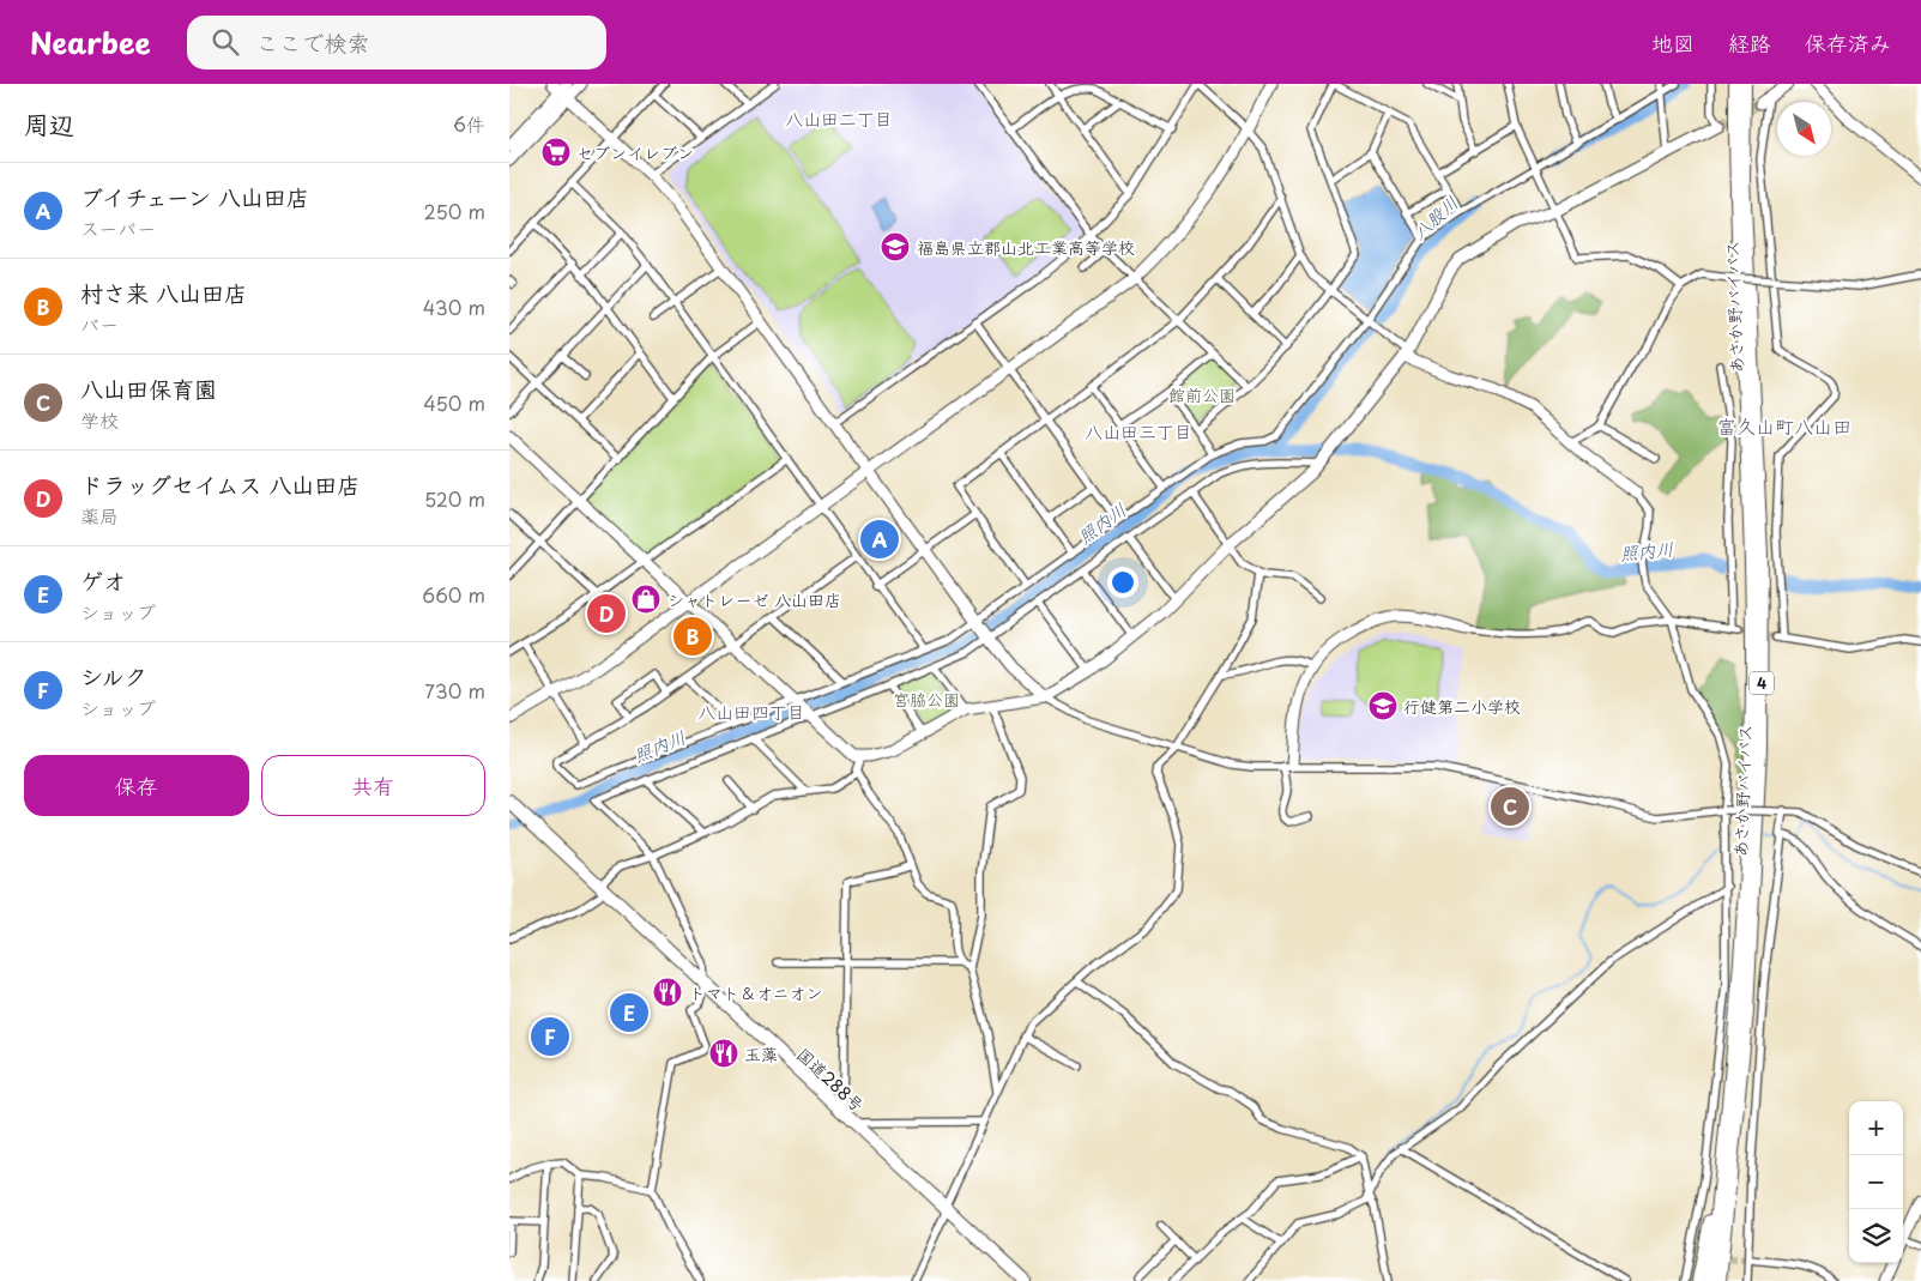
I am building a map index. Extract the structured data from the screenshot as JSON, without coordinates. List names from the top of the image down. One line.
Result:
{"streets":{"highway":["あさか野バイパス","4","国道288号"]},"districts":["八山田二丁目","富久山町八山田","八山田三丁目","八山田四丁目"],"water":["八股川","照内川"],"parks":["館前公園","宮脇公園"],"places":{"supermarket":["セブンイレブン"],"school or university":["福島県立郡山北工業高等学校","行健第二小学校"],"shop":["シャトレーゼ 八山田店"],"restaurant":["トマト＆オニオン","玉藻"]},"north":"bottom right","page":{"header":"Nearbee","search":"ここで検索","nav":["地図","経路","保存済み"],"heading":["周辺","6件"],"list":[{"mark":"A","name":"ブイチェーン 八山田店","note":"スーパー","value":"250 m"},{"mark":"B","name":"村さ来 八山田店","note":"バー","value":"430 m"},{"mark":"C","name":"八山田保育園","note":"学校","value":"450 m"},{"mark":"D","name":"ドラッグセイムス 八山田店","note":"薬局","value":"520 m"},{"mark":"E","name":"ゲオ","note":"ショップ","value":"660 m"},{"mark":"F","name":"シルク","note":"ショップ","value":"730 m"}],"pins":["A","D","B","C","E","F"],"buttons":["保存","共有"],"map_buttons":["+","−"]}}
